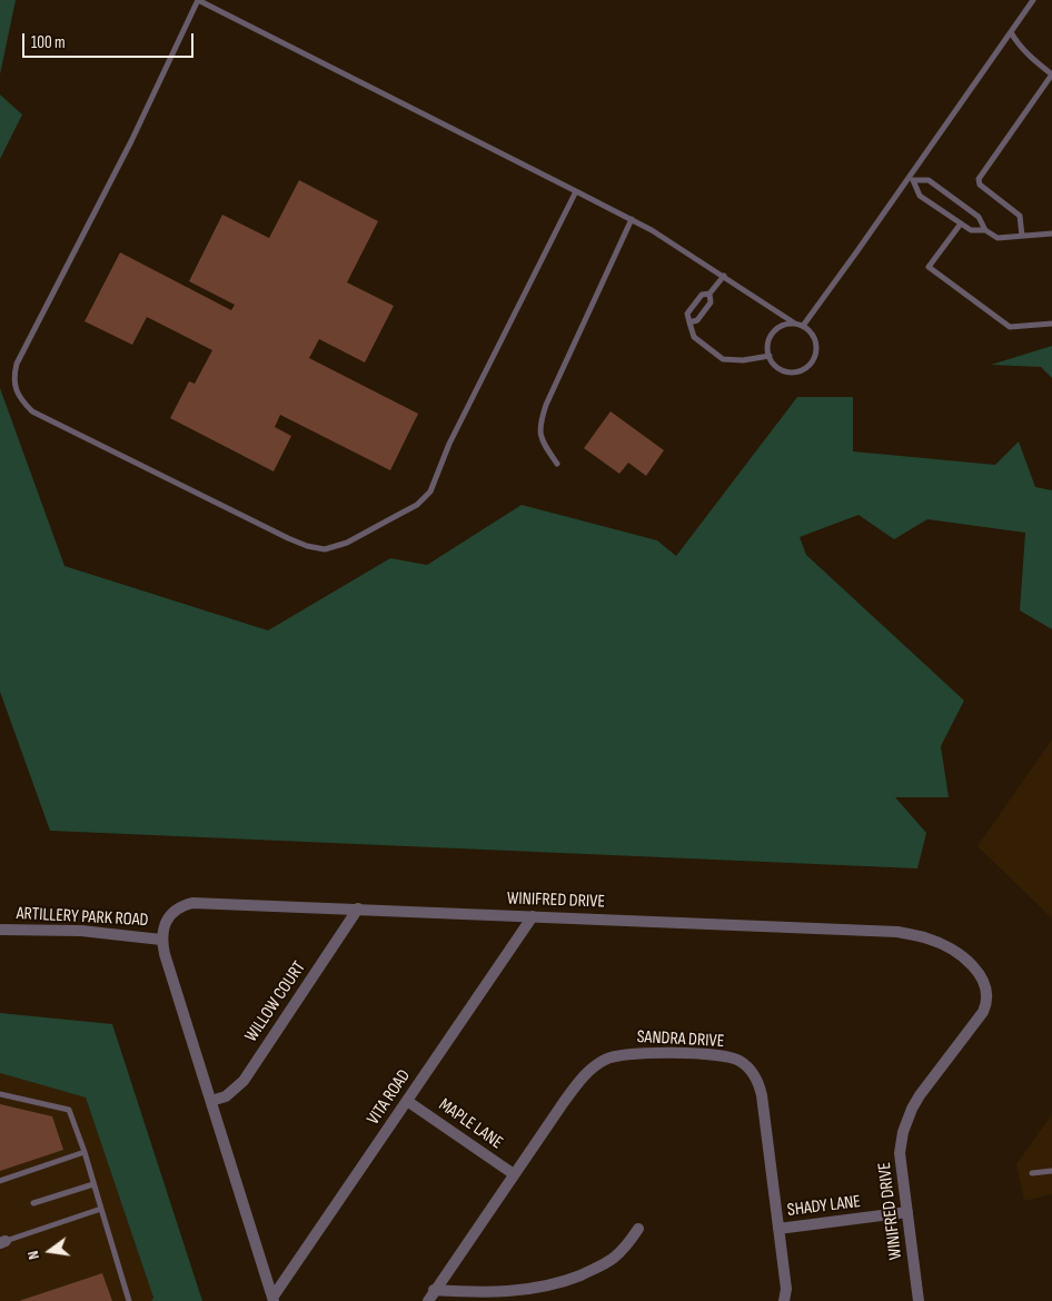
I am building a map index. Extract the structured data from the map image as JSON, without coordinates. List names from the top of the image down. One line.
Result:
{"streets":{"street":["WINIFRED DRIVE","ARTILLERY PARK ROAD","WILLOW COURT","SANDRA DRIVE","VITA ROAD","MAPLE LANE","SHADY LANE"]},"crossings":[["WINIFRED DRIVE","ARTILLERY PARK ROAD"],["WINIFRED DRIVE","WILLOW COURT"],["WINIFRED DRIVE","VITA ROAD"],["WINIFRED DRIVE","SHADY LANE"],["SANDRA DRIVE","MAPLE LANE"],["SANDRA DRIVE","SHADY LANE"],["VITA ROAD","MAPLE LANE"]],"scale_bar":"100 m","north":"left"}
